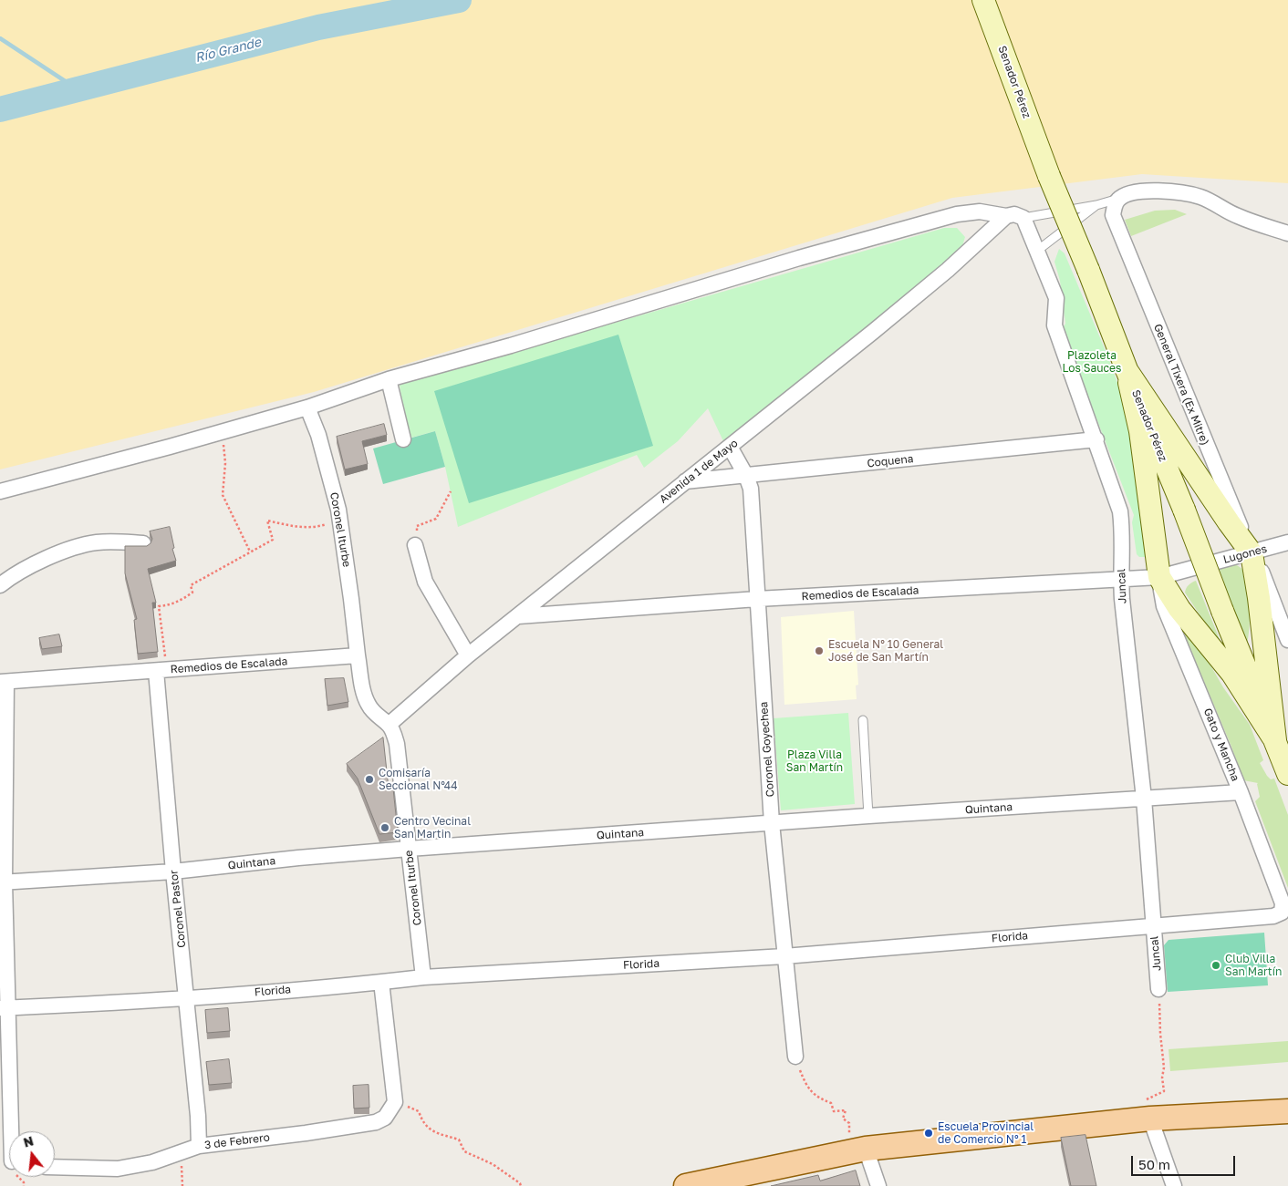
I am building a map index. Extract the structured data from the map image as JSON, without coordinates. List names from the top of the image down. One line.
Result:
{"streets":{"main road":["Senador Pérez"],"street":["General Tixera (Ex Mitre)","Coquena","Avenida 1 de Mayo","Coronel Iturbe","Lugones","Juncal","Remedios de Escalada","Gato y Mancha","Coronel Goyechea","Quintana","Coronel Pastor","Florida","3 de Febrero"]},"crossings":[["General Tixera (Ex Mitre)","Lugones"],["Coquena","Avenida 1 de Mayo"],["Coquena","Juncal"],["Coquena","Coronel Goyechea"],["Avenida 1 de Mayo","Coronel Iturbe"],["Avenida 1 de Mayo","Remedios de Escalada"],["Avenida 1 de Mayo","Coronel Goyechea"],["Coronel Iturbe","Remedios de Escalada"],["Coronel Iturbe","Quintana"],["Coronel Iturbe","Florida"],["Lugones","Remedios de Escalada"],["Juncal","Remedios de Escalada"],["Juncal","Quintana"],["Juncal","Florida"],["Remedios de Escalada","Gato y Mancha"],["Remedios de Escalada","Coronel Goyechea"],["Remedios de Escalada","Coronel Pastor"],["Gato y Mancha","Quintana"],["Gato y Mancha","Florida"],["Coronel Goyechea","Quintana"],["Coronel Goyechea","Florida"],["Quintana","Coronel Pastor"],["Coronel Pastor","Florida"],["Coronel Pastor","3 de Febrero"],["Florida","3 de Febrero"]],"water":["Río Grande"],"parks":["Plazoleta Los Sauces","Plaza Villa San Martín"],"places":["Escuela N° 10 General José de San Martín","Comisaría Seccional N°44","Centro Vecinal San Martin","Club Villa San Martín","Escuela Provincial de Comercio N° 1"],"scale_bar":"50 m","north":"top"}
